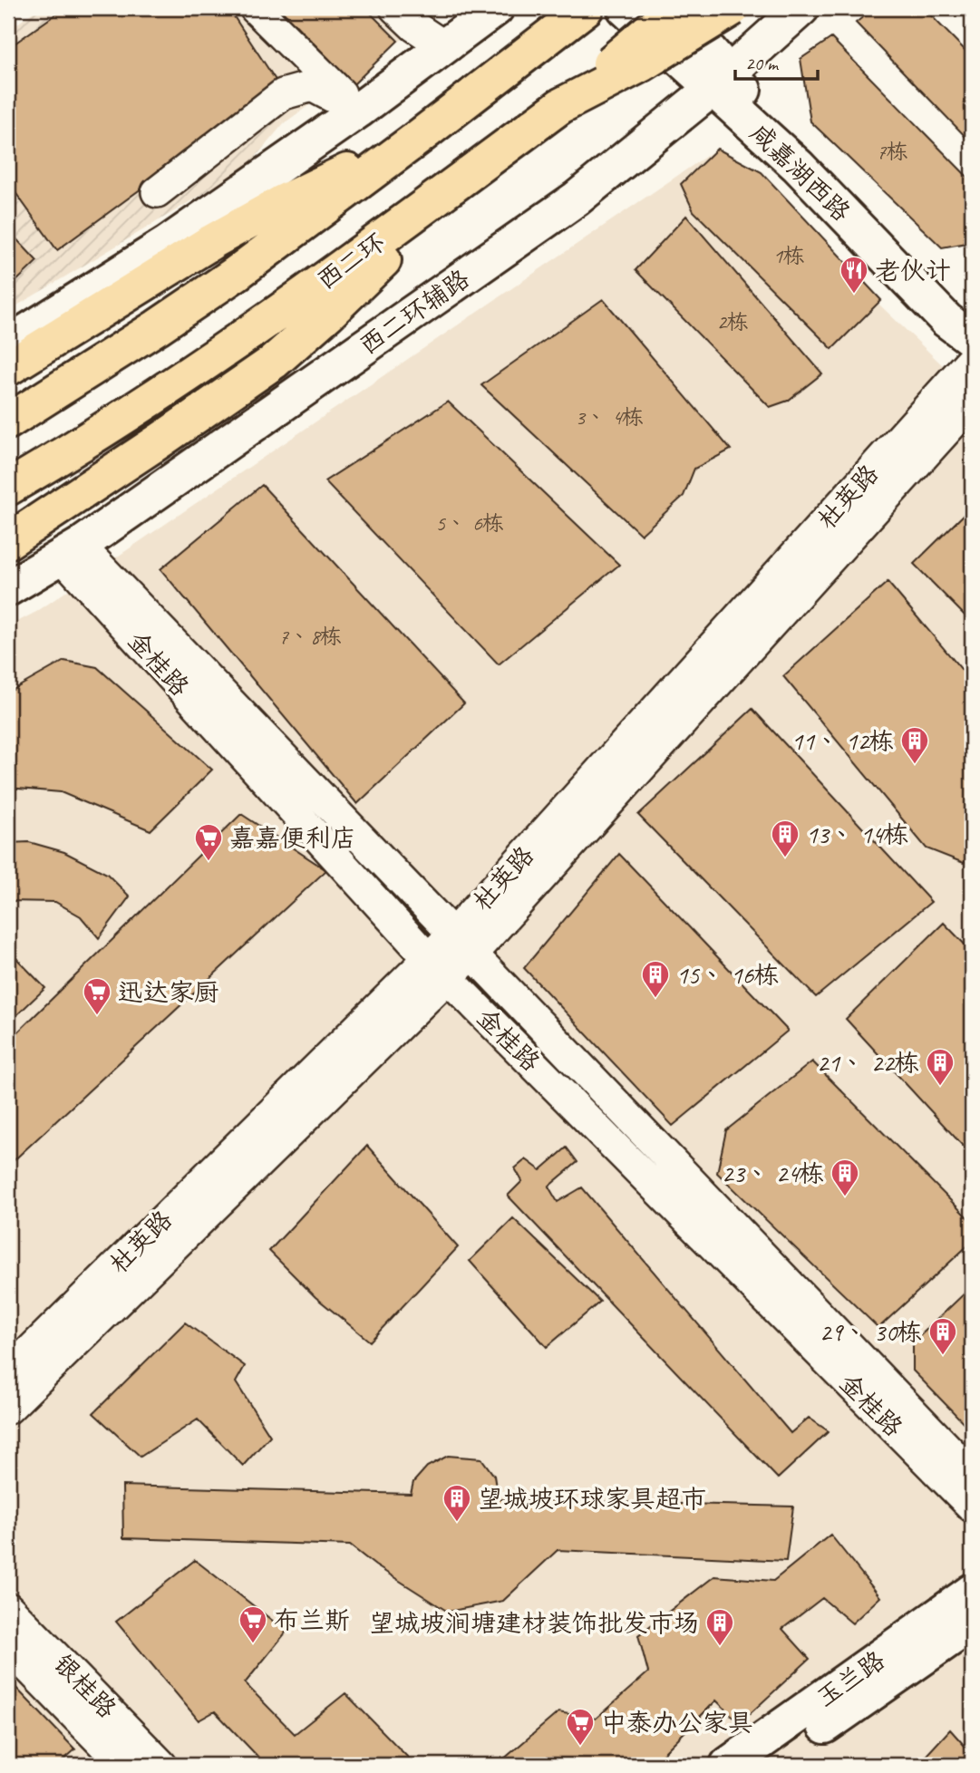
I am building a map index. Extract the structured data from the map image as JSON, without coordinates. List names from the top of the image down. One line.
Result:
{"streets":{"highway":["西二环"],"street":["咸嘉湖西路","西二环辅路","杜英路","金桂路","玉兰路","银桂路"]},"crossings":[["咸嘉湖西路","西二环"],["咸嘉湖西路","西二环辅路"],["西二环辅路","金桂路"],["杜英路","金桂路"]],"places":{"restaurant":["老伙计"],"building":["11、 12栋","13、 14栋","15、 16栋","21、 22栋","23、 24栋","29、 30栋","望城坡环球家具超市","望城坡涧塘建材装饰批发市场"],"supermarket":["嘉嘉便利店","迅达家厨","布兰斯","中泰办公家具"]},"house_numbers":["7栋","1栋","2栋","3、 4栋","5、 6栋","7、8栋"],"scale_bar":"20 m"}
